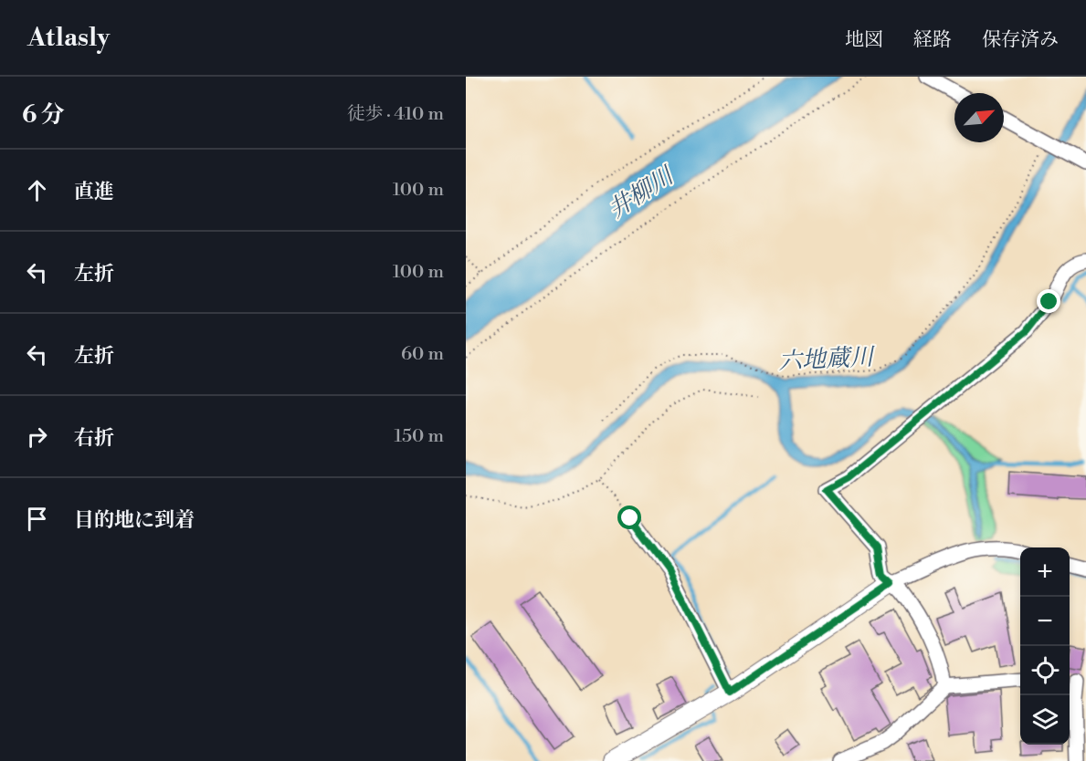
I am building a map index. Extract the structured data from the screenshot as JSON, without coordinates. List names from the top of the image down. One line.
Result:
{"water":["井柳川","六地蔵川"],"north":"top right","page":{"header":"Atlasly","nav":["地図","経路","保存済み"],"heading":["6 分","徒歩 · 410 m"],"list":[["直進","100 m"],["左折","100 m"],["左折","60 m"],["右折","150 m"],"目的地に到着"],"map_buttons":["+","−"]}}
